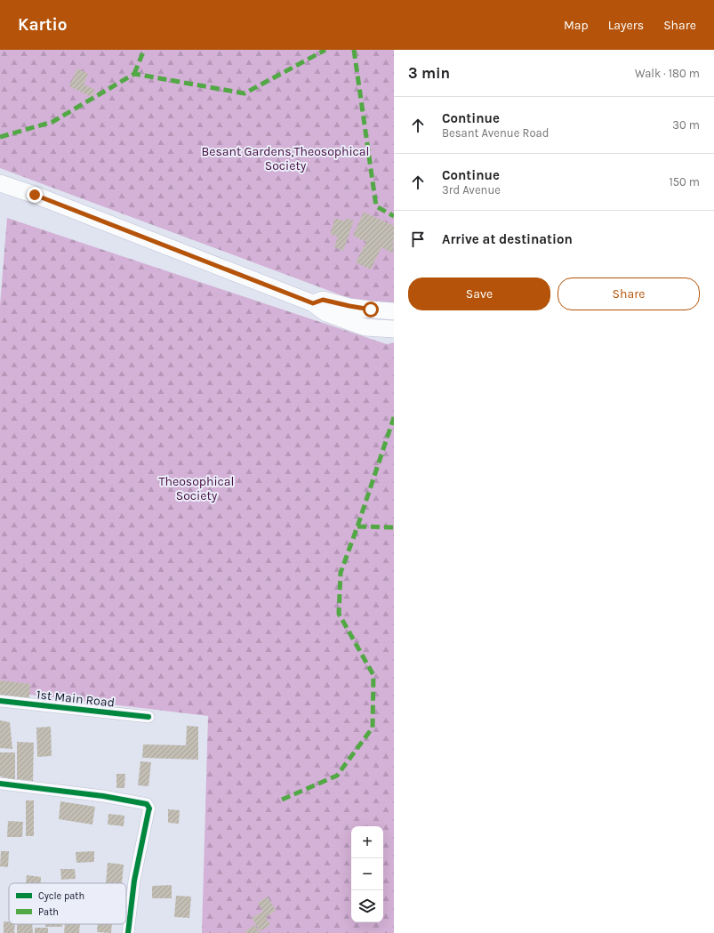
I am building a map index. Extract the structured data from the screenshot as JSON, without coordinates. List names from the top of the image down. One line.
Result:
{"streets":{"street":["1st Main Road"]},"parks":["Besant Gardens,Theosophical Society","Theosophical Society"],"legend":["Cycle path","Path"],"page":{"header":"Kartio","nav":["Map","Layers","Share"],"heading":["3 min","Walk · 180 m"],"list":[["Continue","Besant Avenue Road","30 m"],["Continue","3rd Avenue","150 m"],"Arrive at destination"],"buttons":["Save","Share"],"map_buttons":["+","−"]}}
